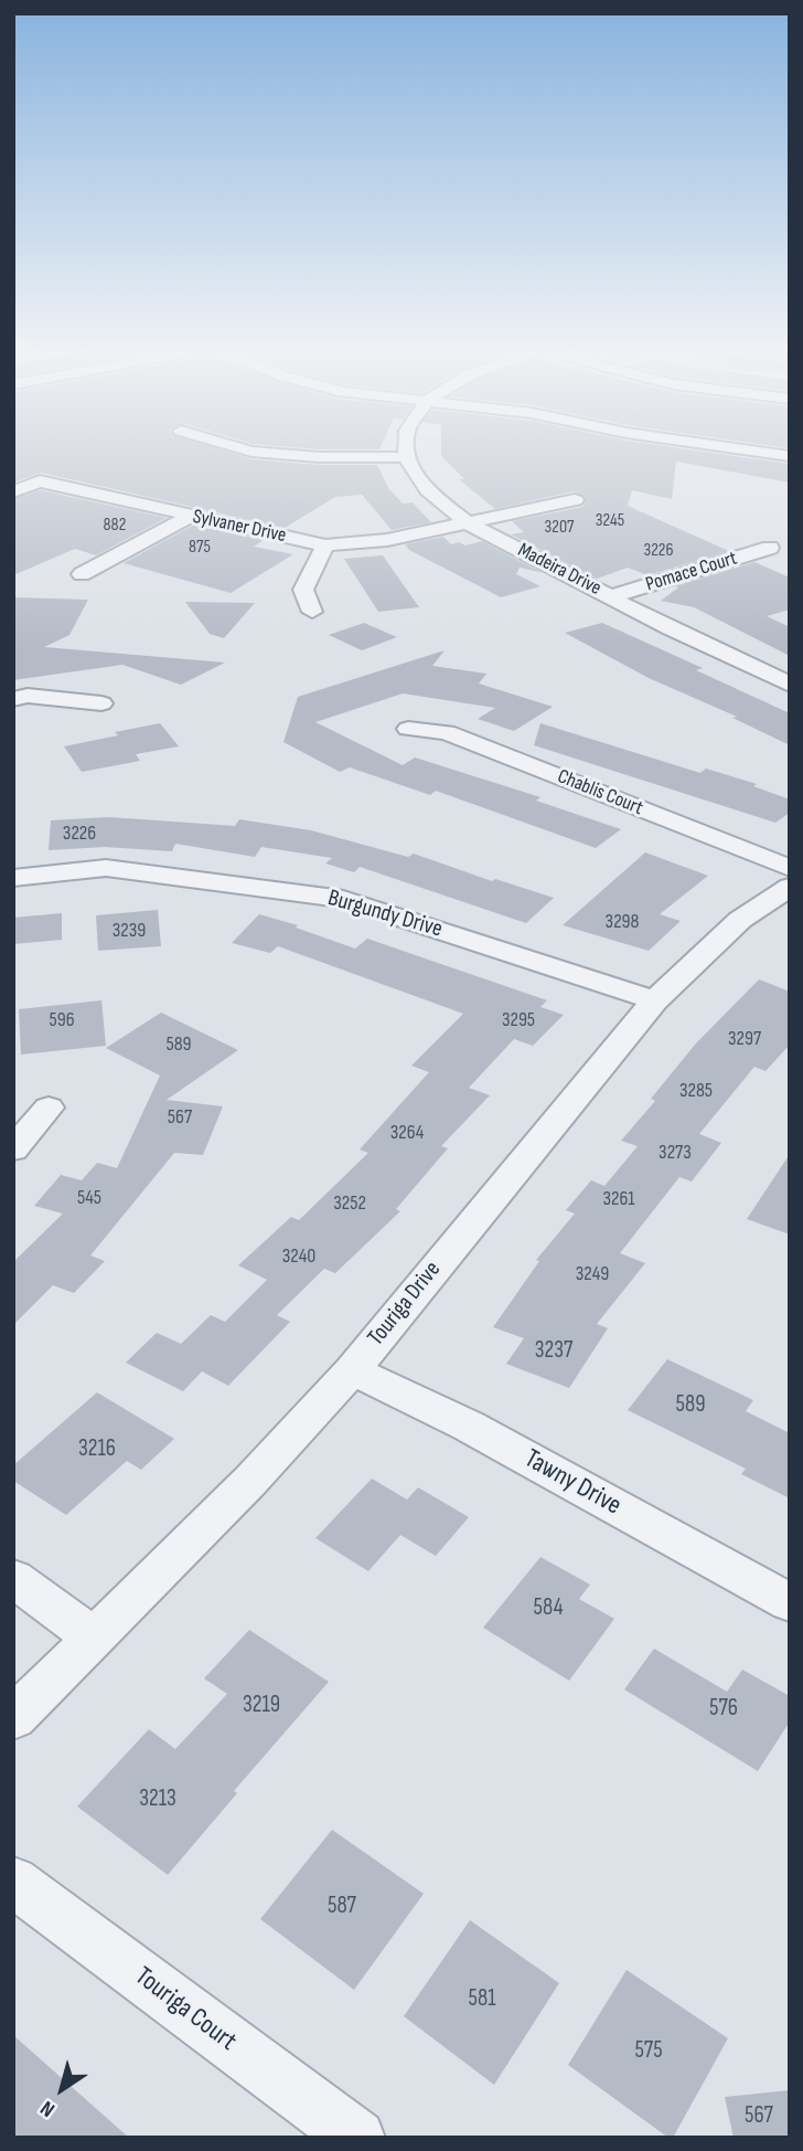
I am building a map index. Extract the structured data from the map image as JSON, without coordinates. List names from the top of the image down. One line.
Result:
{"streets":{"street":["Sylvaner Drive","Madeira Drive","Pomace Court","Chablis Court","Burgundy Drive","Touriga Drive","Tawny Drive","Touriga Court"]},"crossings":[["Sylvaner Drive","Madeira Drive"],["Madeira Drive","Pomace Court"],["Burgundy Drive","Touriga Drive"],["Touriga Drive","Tawny Drive"]],"house_numbers":["3245","882","3207","875","3226","3226","3298","3239","596","3295","3297","589","3285","567","3264","3273","545","3261","3252","3240","3249","3237","589","3216","584","3219","576","3213","587","581","575","567"],"north":"bottom left"}
